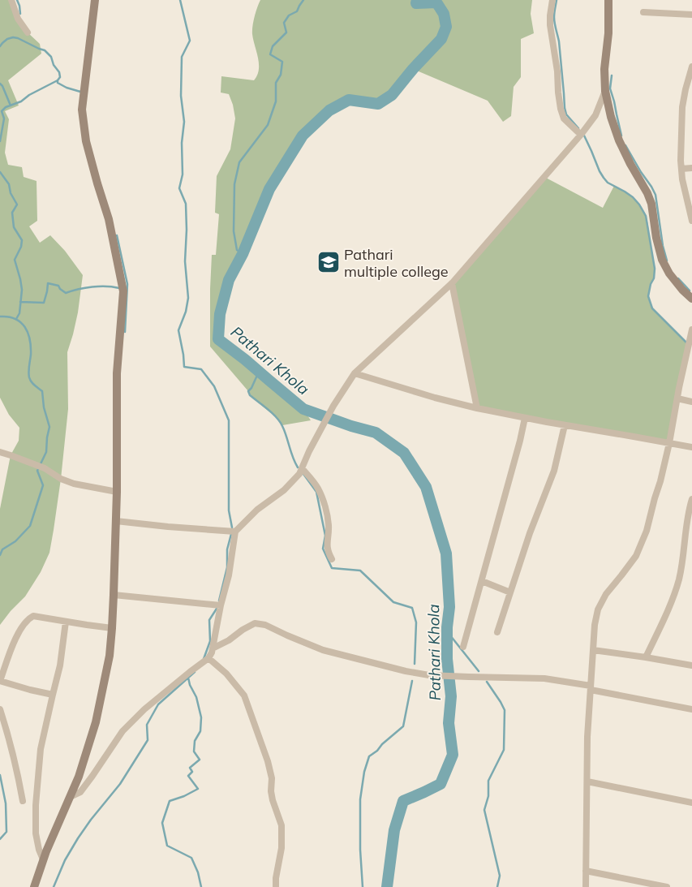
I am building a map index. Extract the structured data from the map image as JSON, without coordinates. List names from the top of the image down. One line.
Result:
{"water":["Pathari Khola"],"places":{"school or university":["Pathari multiple college"]}}
